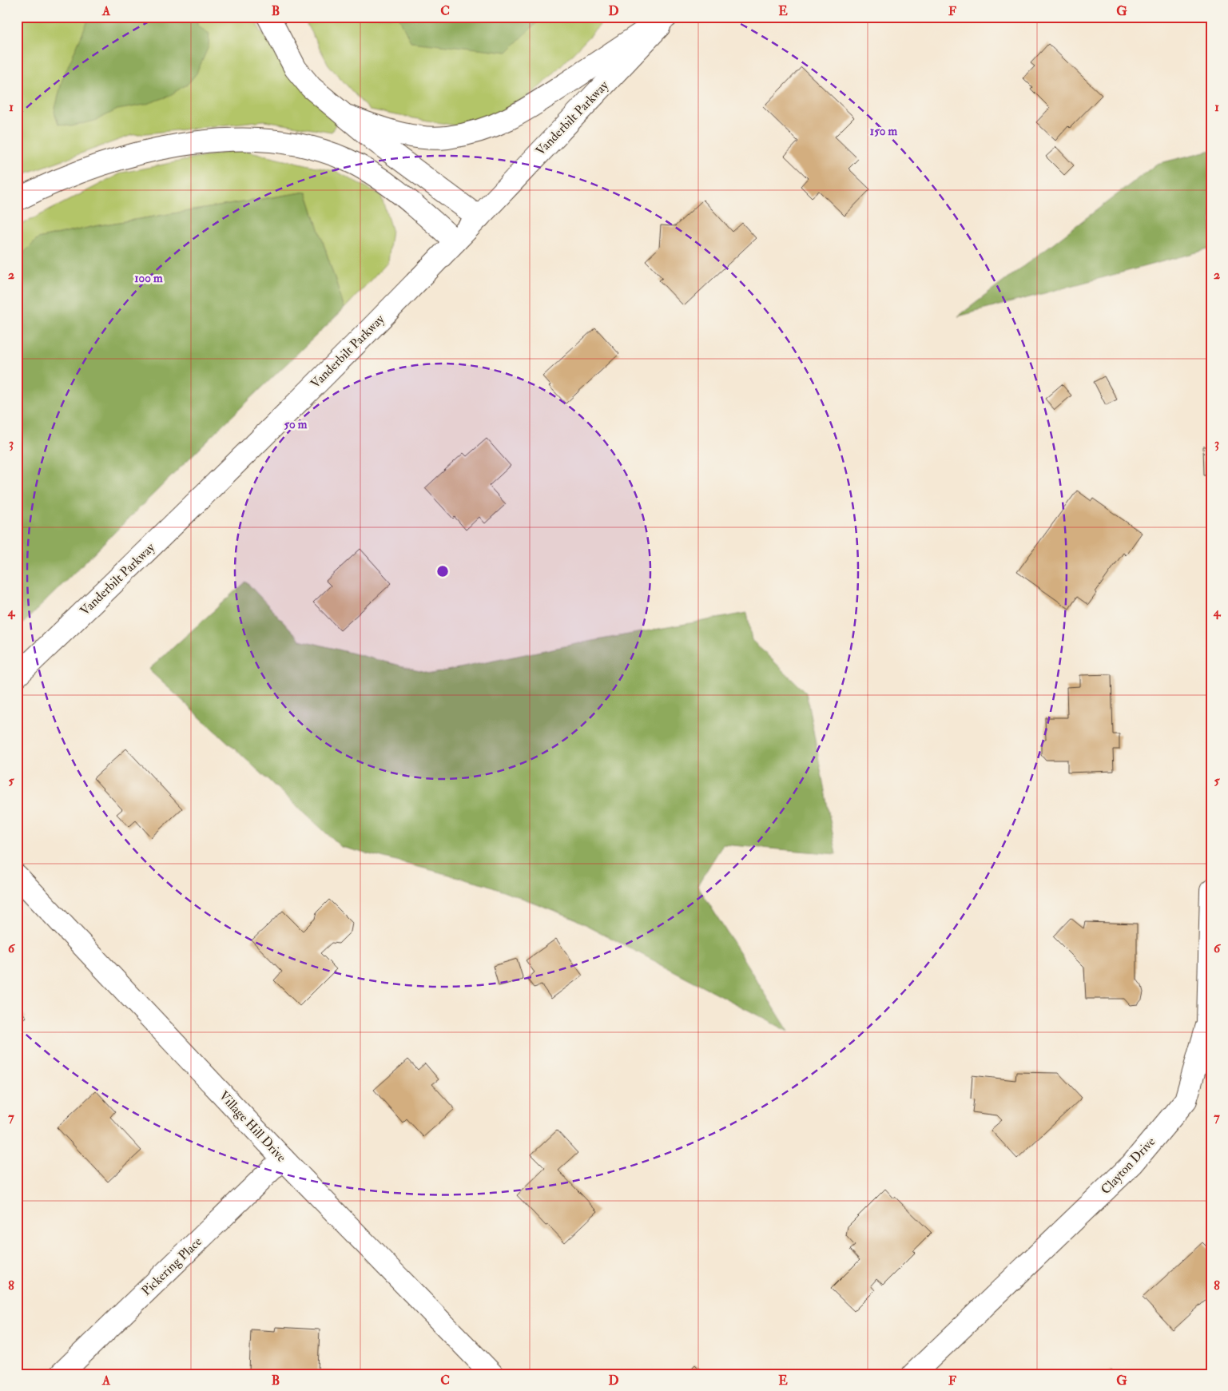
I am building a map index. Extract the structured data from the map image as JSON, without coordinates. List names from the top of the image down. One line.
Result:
{"streets":{"main road":["Vanderbilt Parkway","Village Hill Drive","Clayton Drive","Pickering Place"]},"crossings":[["Village Hill Drive","Pickering Place"]],"grid":{"columns":["A","B","C","D","E","F","G"],"rows":["1","2","3","4","5","6","7","8"]},"rings":["150 m","100 m","50 m"]}
